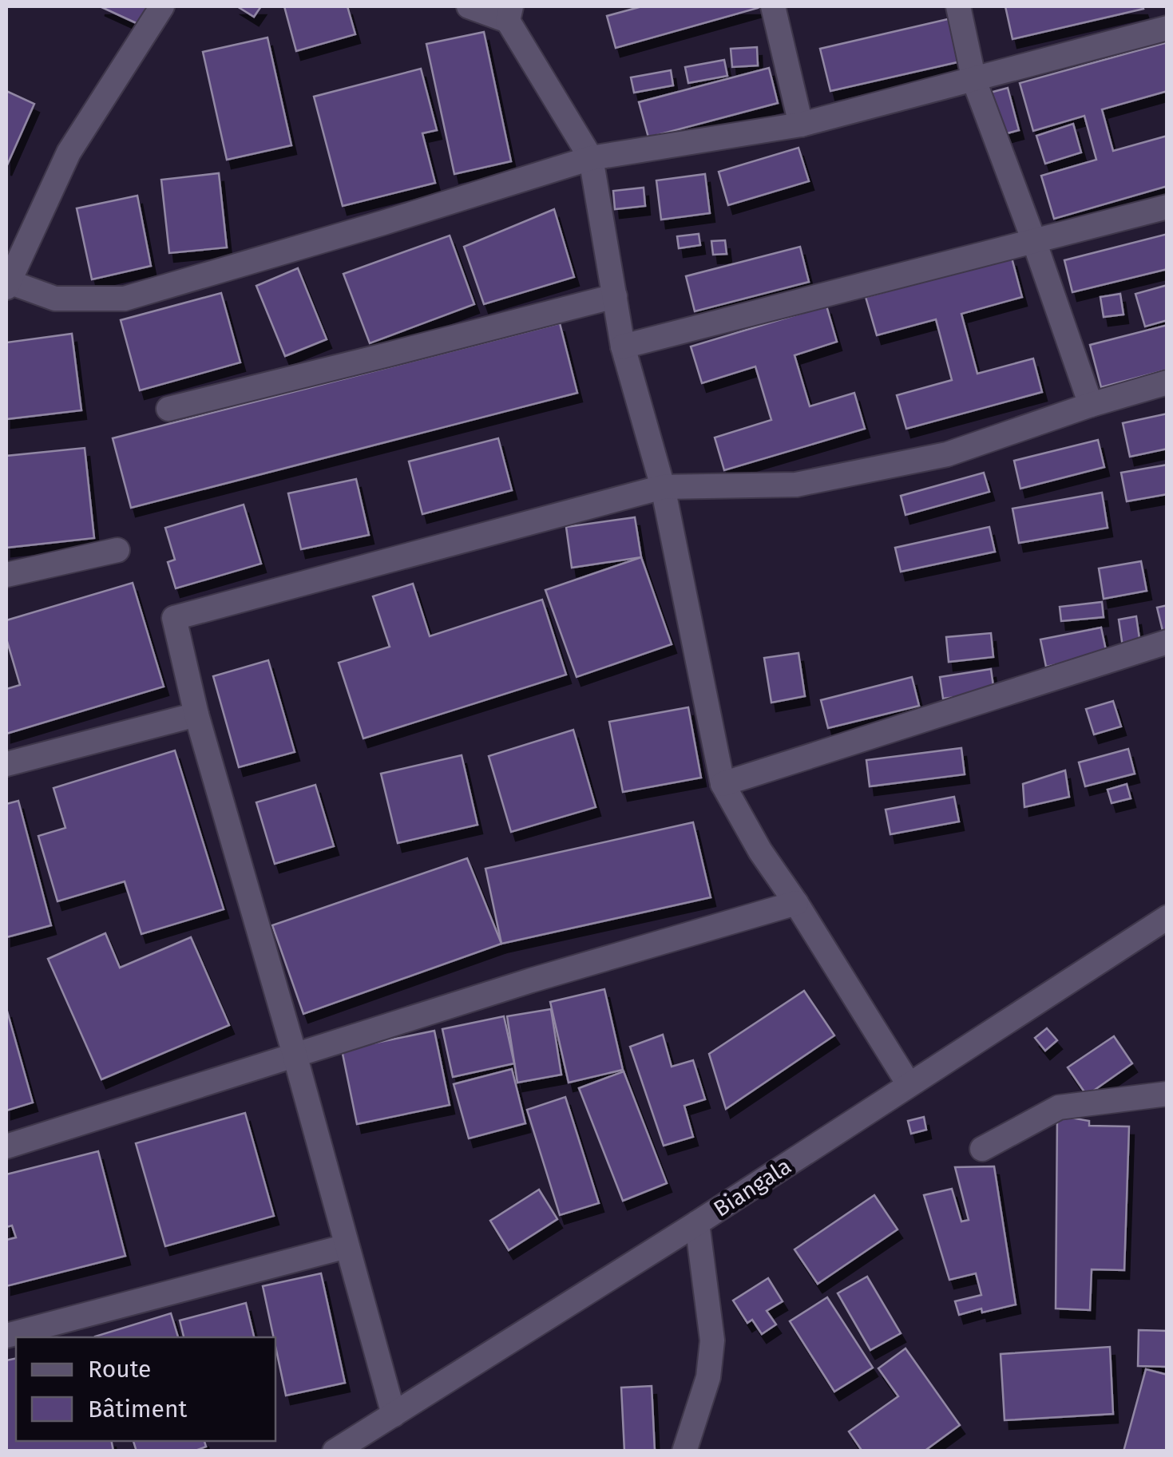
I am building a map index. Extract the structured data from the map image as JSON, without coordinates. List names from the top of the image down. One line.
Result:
{"streets":{"street":["Biangala"]},"legend":["Route","Bâtiment"]}
